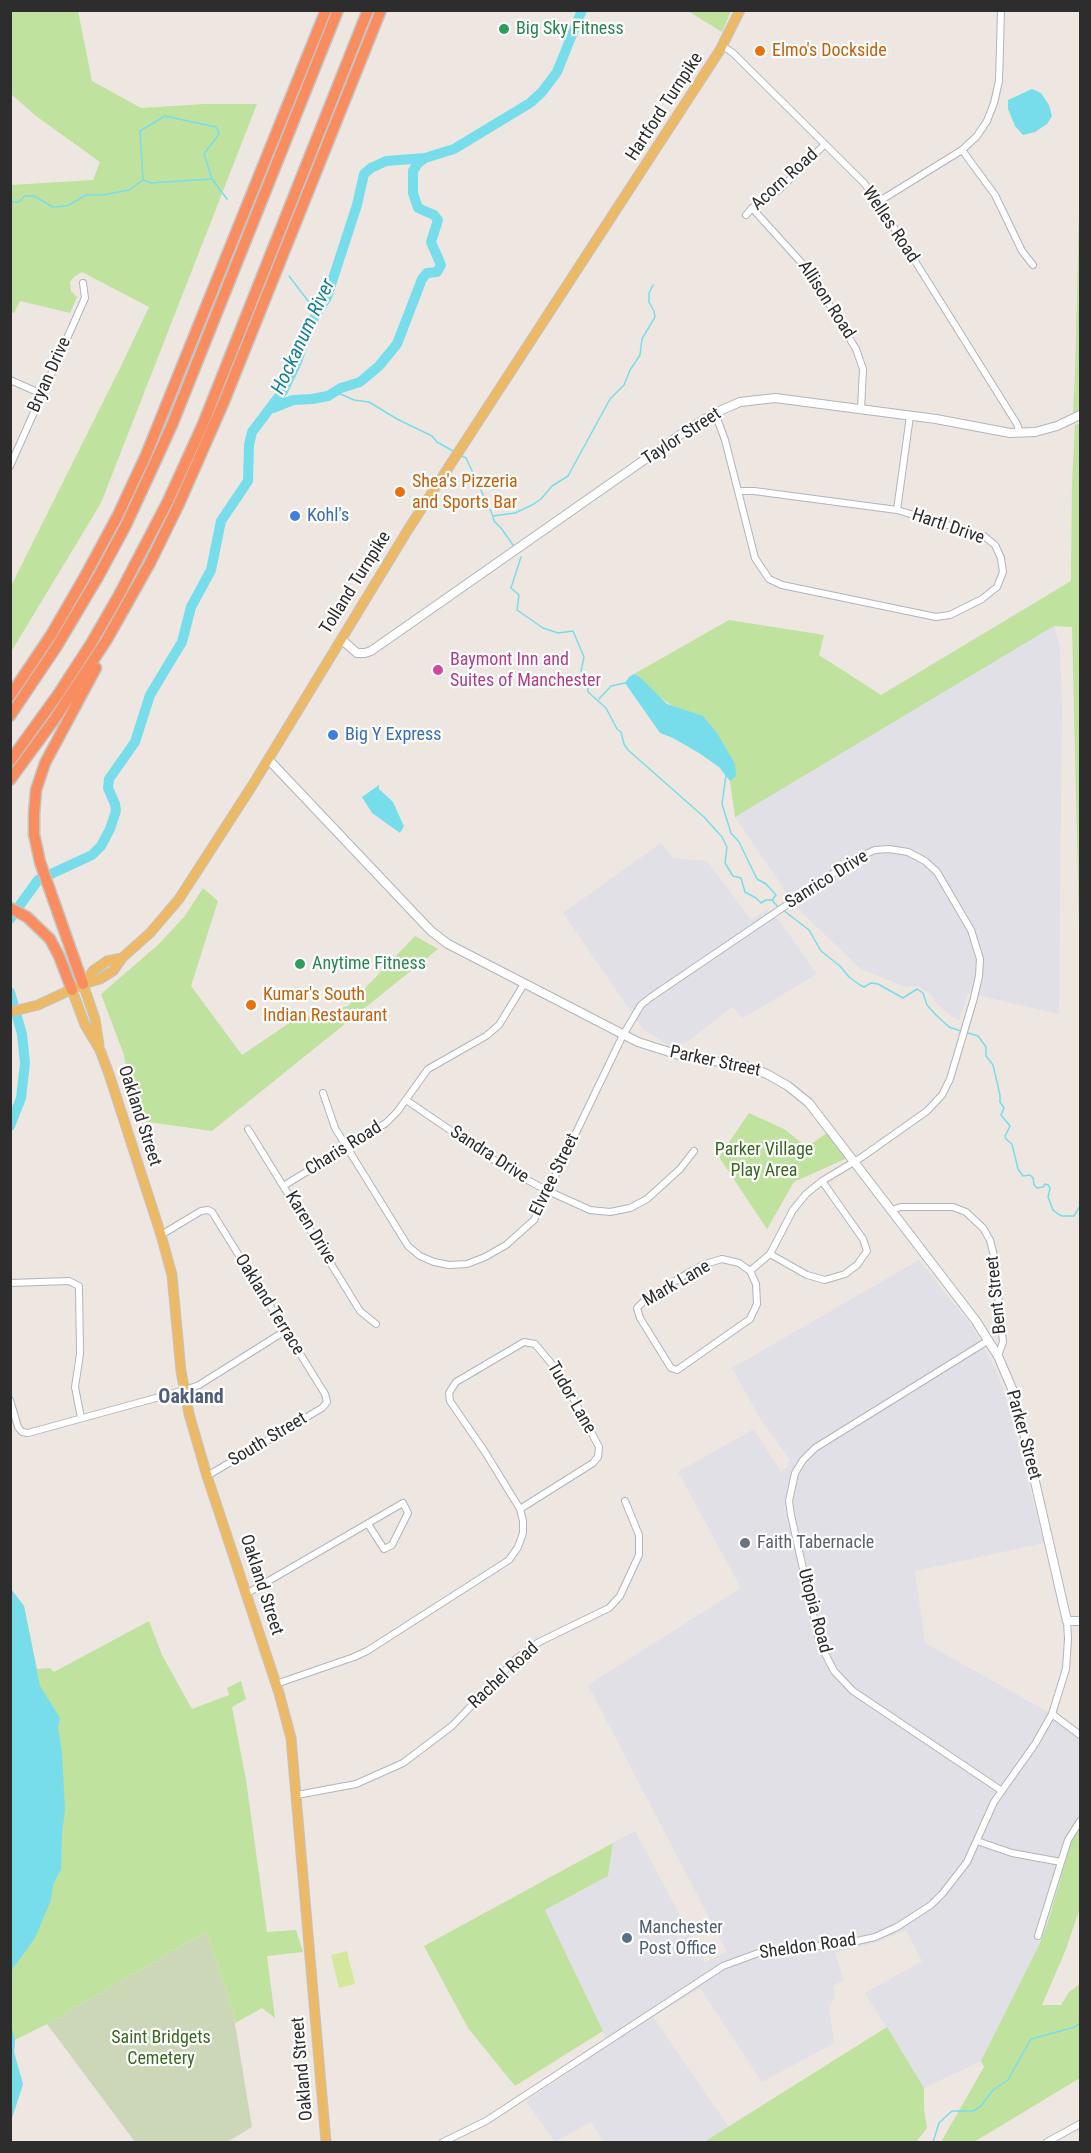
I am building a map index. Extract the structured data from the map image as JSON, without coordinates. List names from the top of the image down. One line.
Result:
{"streets":{"main road":["Hartford Turnpike","Tolland Turnpike","Oakland Street"],"street":["Acorn Road","Welles Road","Allison Road","Bryan Drive","Taylor Street","Hartl Drive","Sanrico Drive","Parker Street","Charis Road","Sandra Drive","Elvree Street","Karen Drive","Mark Lane","Bent Street","Oakland Terrace","Tudor Lane","South Street","Utopia Road","Rachel Road","Sheldon Road"]},"crossings":[["Hartford Turnpike","Welles Road"],["Hartford Turnpike","Tolland Turnpike"],["Acorn Road","Welles Road"],["Acorn Road","Allison Road"],["Welles Road","Taylor Street"],["Allison Road","Taylor Street"],["Taylor Street","Hartl Drive"],["Taylor Street","Tolland Turnpike"],["Tolland Turnpike","Parker Street"],["Tolland Turnpike","Oakland Street"],["Sanrico Drive","Parker Street"],["Sanrico Drive","Elvree Street"],["Parker Street","Charis Road"],["Parker Street","Elvree Street"],["Parker Street","Bent Street"],["Parker Street","Utopia Road"],["Parker Street","Sheldon Road"],["Oakland Street","Oakland Terrace"],["Oakland Street","Tudor Lane"],["Oakland Street","South Street"],["Oakland Street","Rachel Road"],["Charis Road","Sandra Drive"],["Charis Road","Elvree Street"],["Charis Road","Karen Drive"],["Sandra Drive","Elvree Street"],["Oakland Terrace","South Street"],["Utopia Road","Sheldon Road"]],"districts":["Oakland"],"water":["Hockanum River"],"parks":["Parker Village Play Area","Saint Bridgets Cemetery"],"places":["Big Sky Fitness","Elmo's Dockside","Shea's Pizzeria and Sports Bar","Kohl's","Baymont Inn and Suites of Manchester","Big Y Express","Anytime Fitness","Kumar's South Indian Restaurant","Faith Tabernacle","Manchester Post Office"]}
